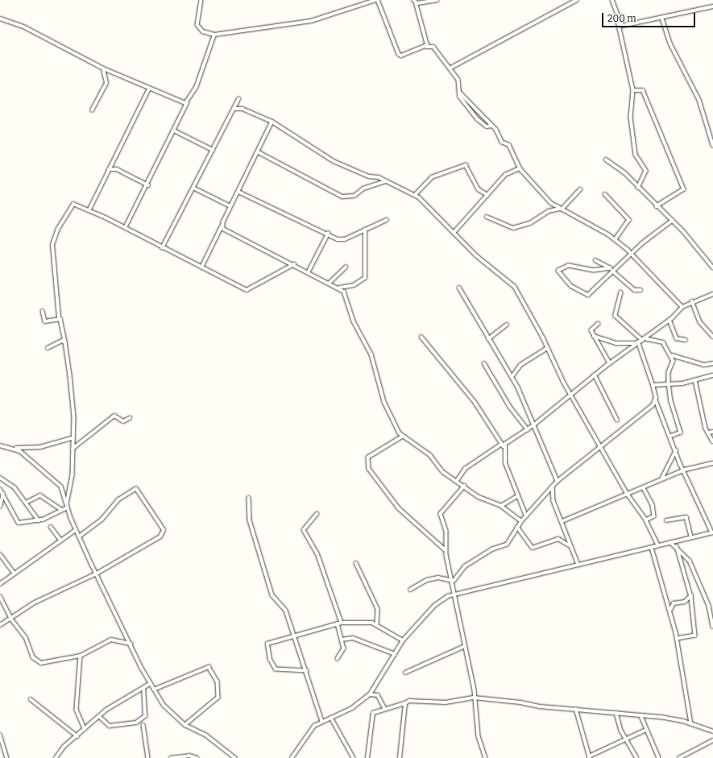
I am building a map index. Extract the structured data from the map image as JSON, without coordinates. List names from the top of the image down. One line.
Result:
{"scale_bar":"200 m"}
